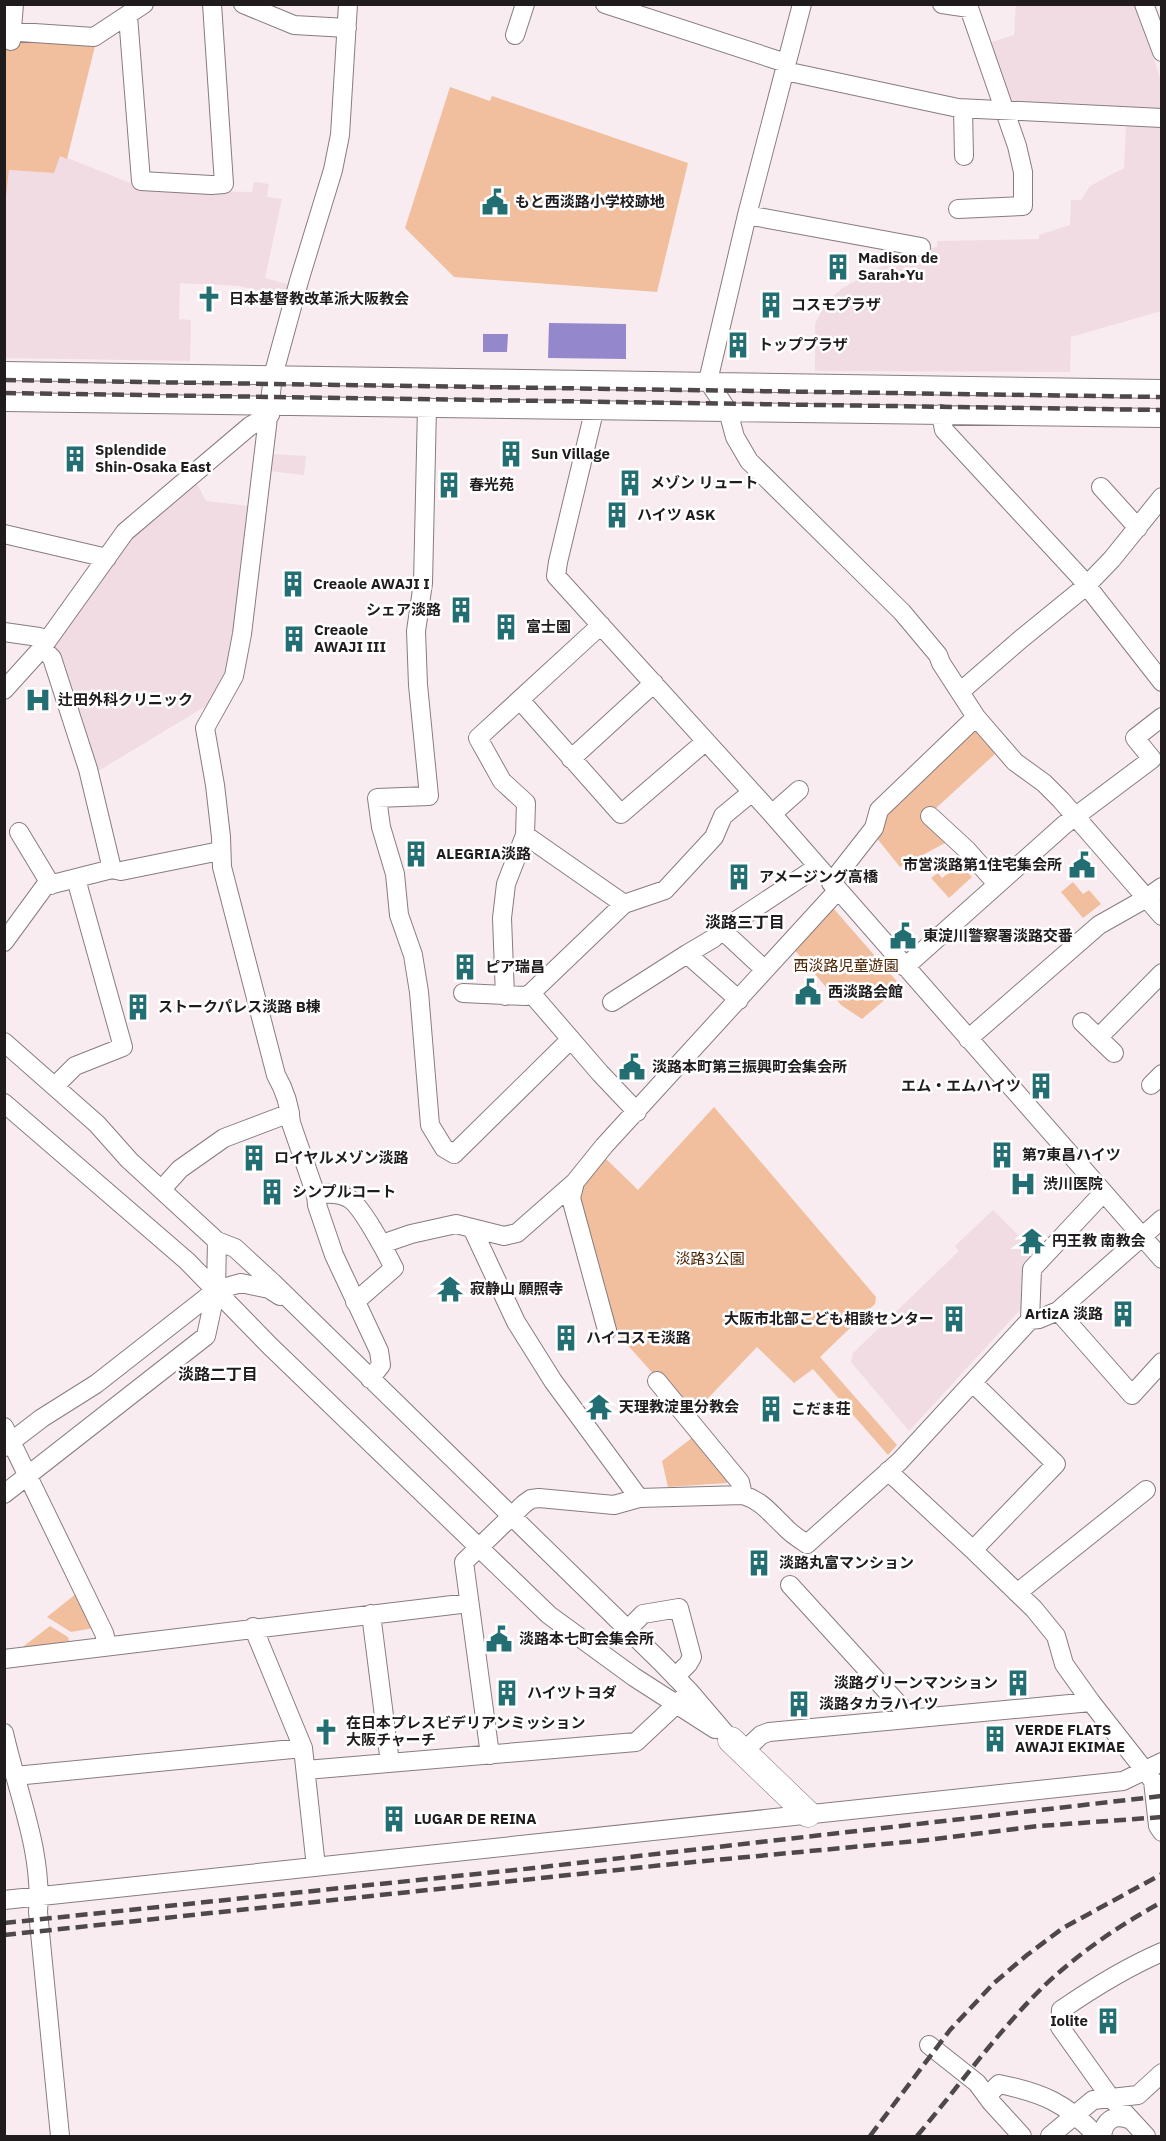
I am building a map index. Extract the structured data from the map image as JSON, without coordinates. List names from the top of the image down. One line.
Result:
{"districts":["淡路三丁目","淡路二丁目"],"parks":["西淡路児童遊園","淡路3公園"],"places":{"public building":["もと西淡路小学校跡地","市営淡路第1住宅集会所","東淀川警察署淡路交番","西淡路会館","淡路本町第三振興町会集会所","淡路本七町会集会所"],"building":["Madison de Sarah•Yu","コスモプラザ","トッププラザ","Sun Village","Splendide Shin-Osaka East","メゾン リュート","春光苑","ハイツ ASK","Creaole AWAJI I","シェア淡路","富士園","Creaole AWAJI III","ALEGRIA淡路","アメージング高橋","ピア瑞昌","ストークパレス淡路 B棟","エム・エムハイツ","第7東昌ハイツ","ロイヤルメゾン淡路","シンプルコート","ArtizA 淡路","大阪市北部こども相談センター","ハイコスモ淡路","こだま荘","淡路丸富マンション","淡路グリーンマンション","ハイツトヨダ","淡路タカラハイツ","VERDE FLATS AWAJI EKIMAE","LUGAR DE REINA","Iolite"],"church":["日本基督教改革派大阪教会","在日本プレスビデリアンミッション 大阪チャーチ"],"hospital":["辻田外科クリニック","渋川医院"],"temple":["円王教 南教会","寂静山 願照寺","天理教淀里分教会"]}}
